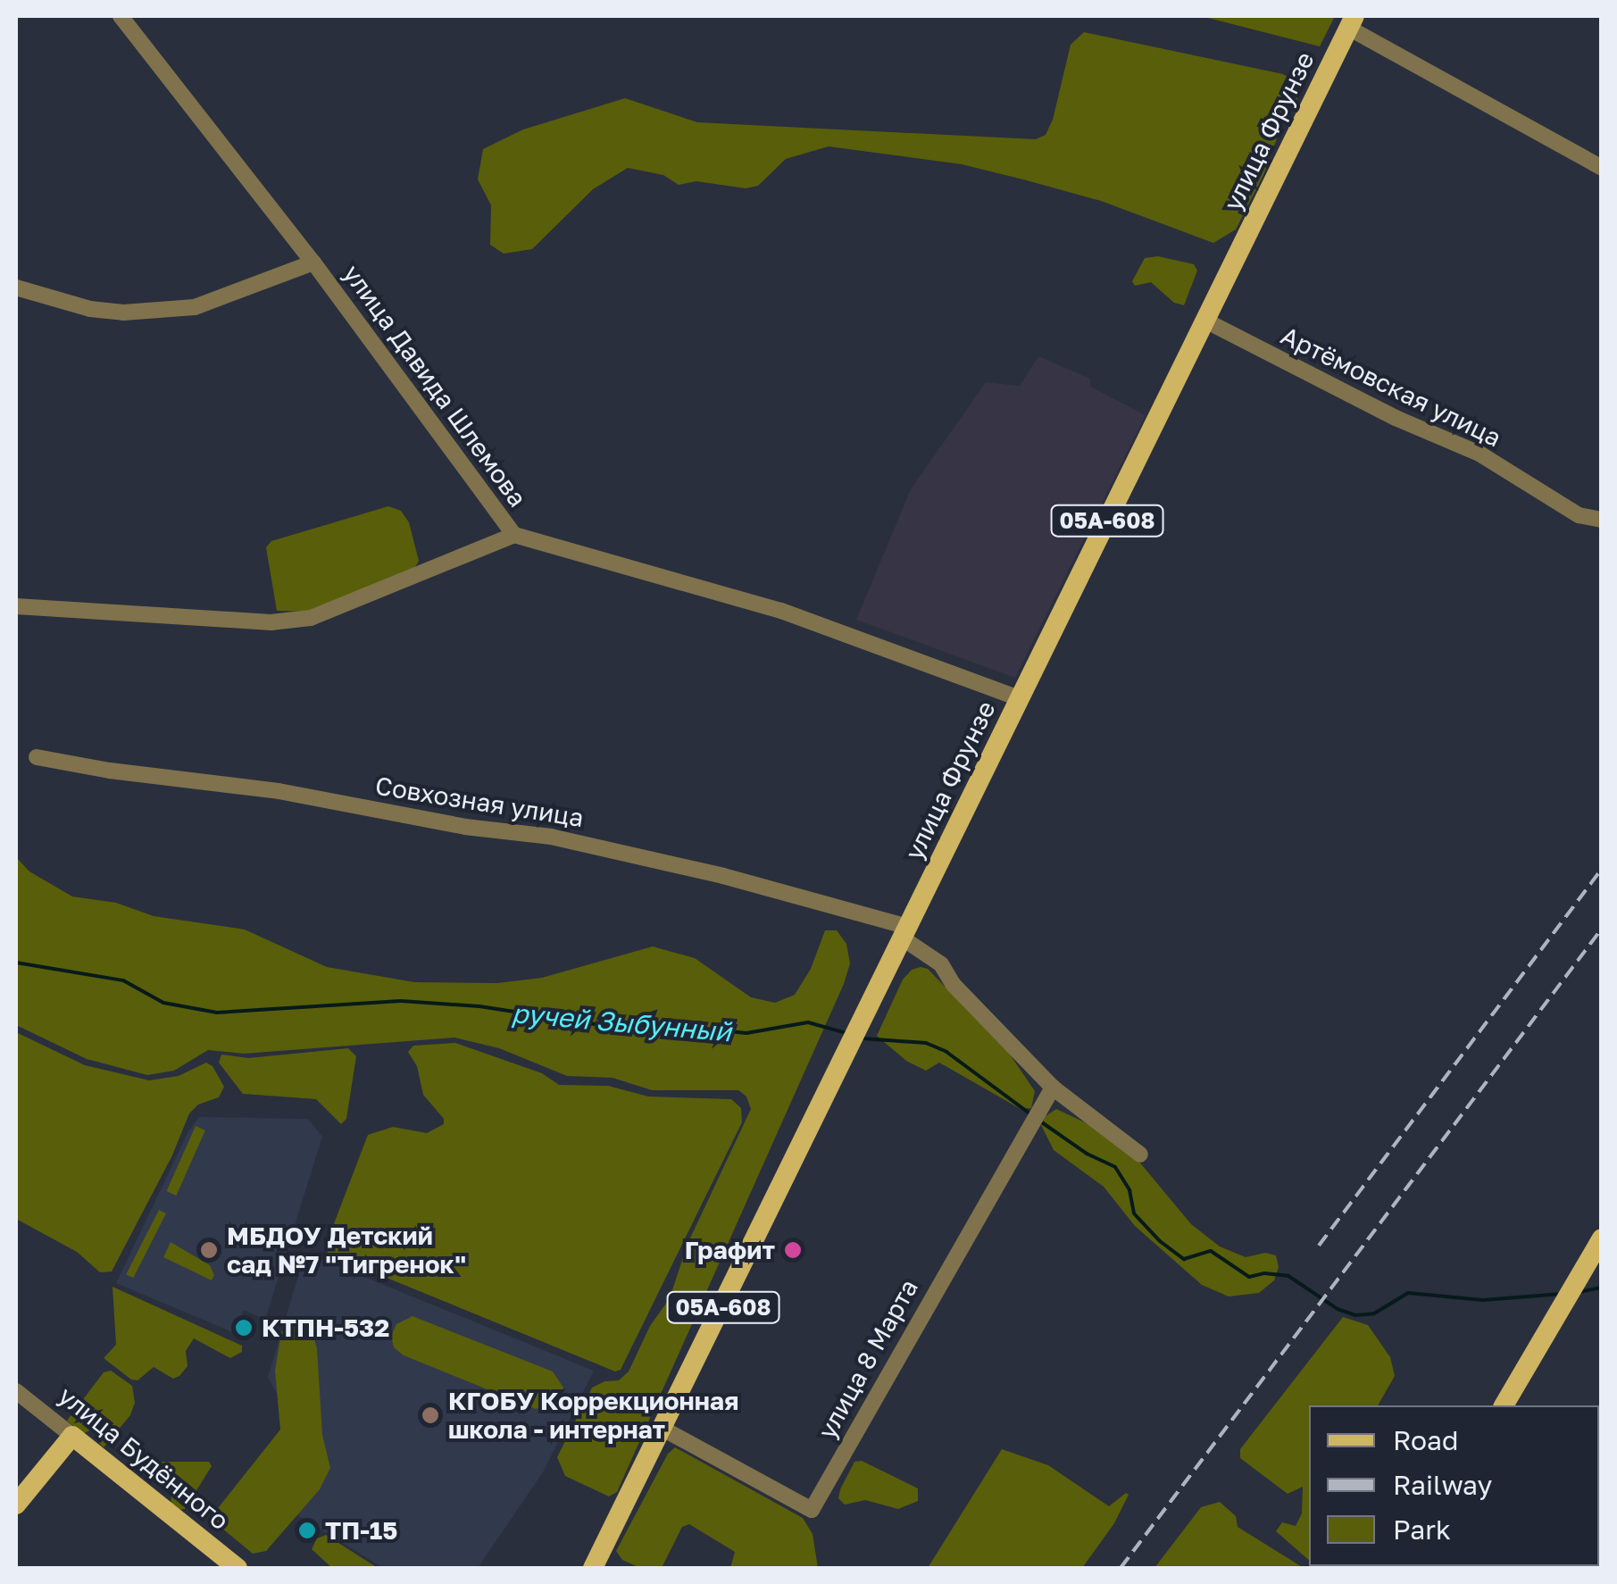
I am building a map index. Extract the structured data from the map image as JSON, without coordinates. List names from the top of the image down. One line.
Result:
{"streets":{"main road":["улица Фрунзе","05А-608","улица Будённого"],"street":["улица Давида Шлемова","Артёмовская улица","Совхозная улица","улица 8 Марта"]},"crossings":[["улица Фрунзе","улица Давида Шлемова"],["улица Фрунзе","Артёмовская улица"],["улица Фрунзе","Совхозная улица"],["улица Фрунзе","улица 8 Марта"]],"water":["ручей Зыбунный"],"places":["МБДОУ Детский сад №7 \"Тигренок\"","Графит","КТПН-532","КГОБУ Коррекционная школа - интернат","ТП-15"],"legend":["Road","Railway","Park"]}
